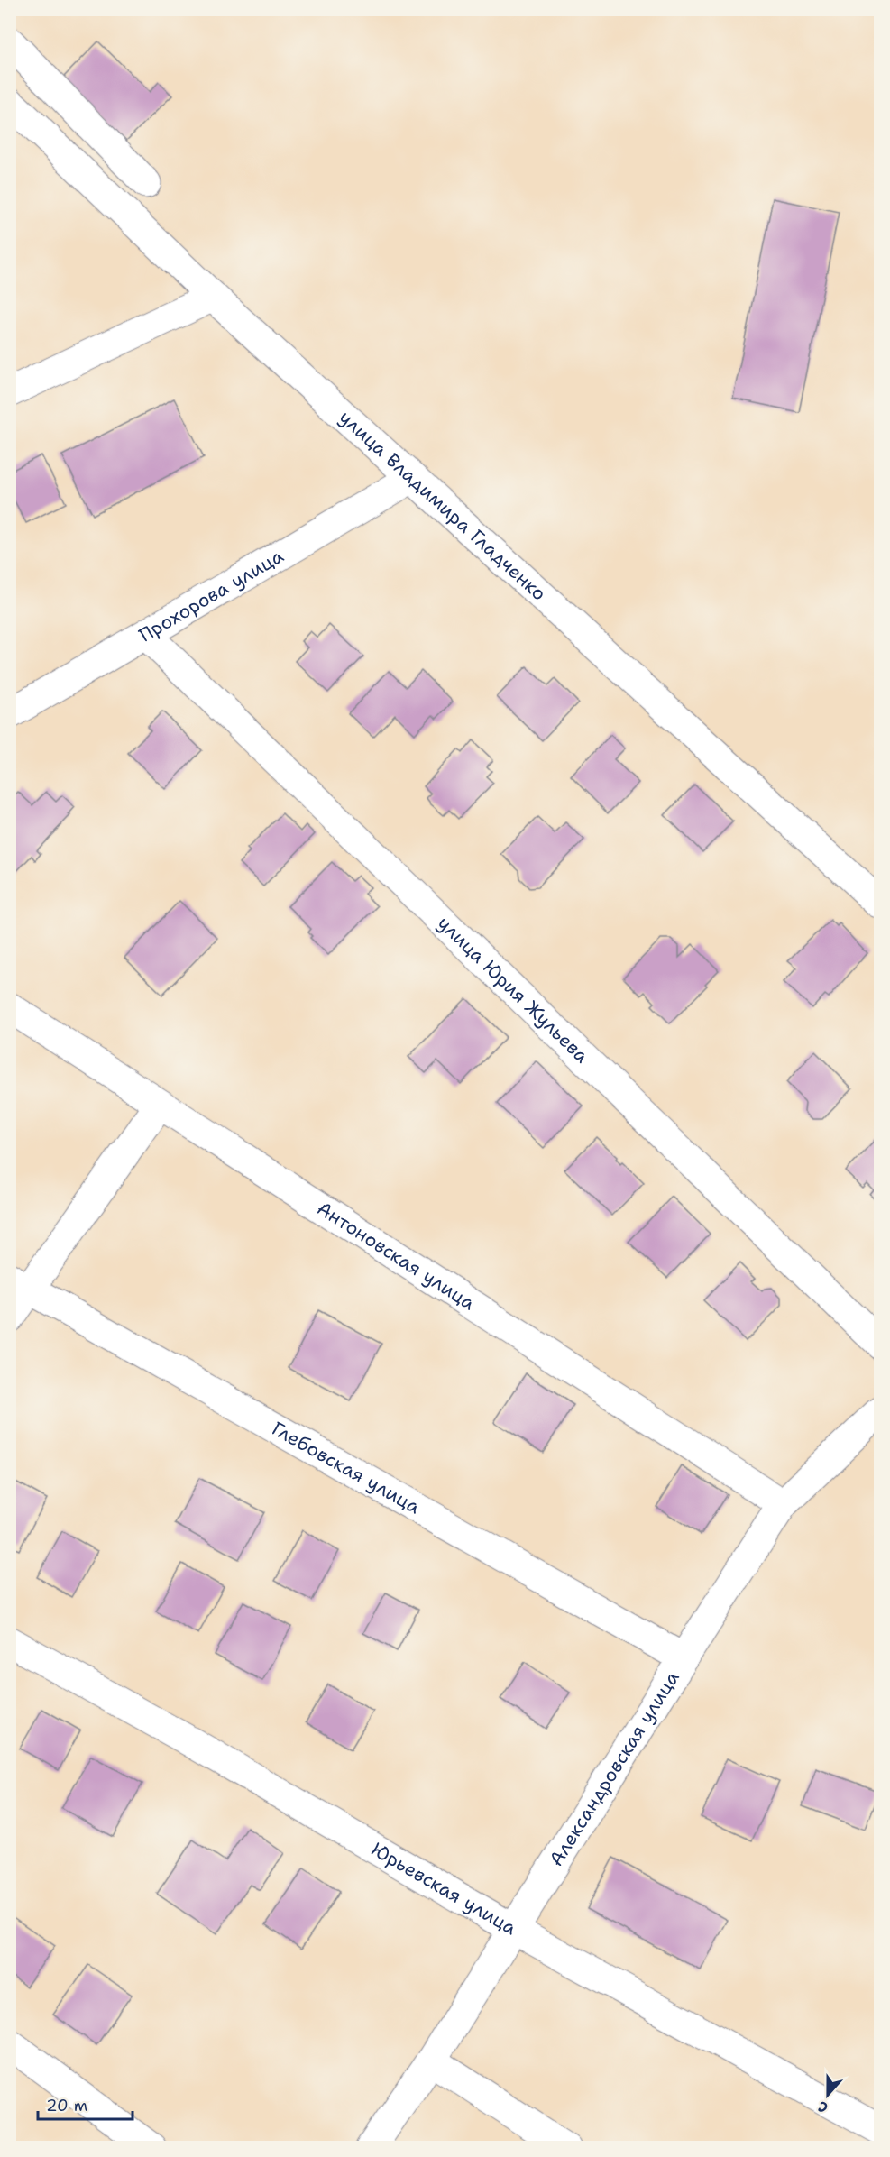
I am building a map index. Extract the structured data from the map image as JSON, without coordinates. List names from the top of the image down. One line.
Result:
{"streets":{"street":["улица Владимира Гладченко","Прохорова улица","улица Юрия Жульева","Антоновская улица","Глебовская улица","Александровская улица","Юрьевская улица"]},"crossings":[["улица Владимира Гладченко","Прохорова улица"],["Прохорова улица","улица Юрия Жульева"],["Антоновская улица","Александровская улица"],["Глебовская улица","Александровская улица"],["Александровская улица","Юрьевская улица"]],"scale_bar":"20 m","north":"bottom"}
